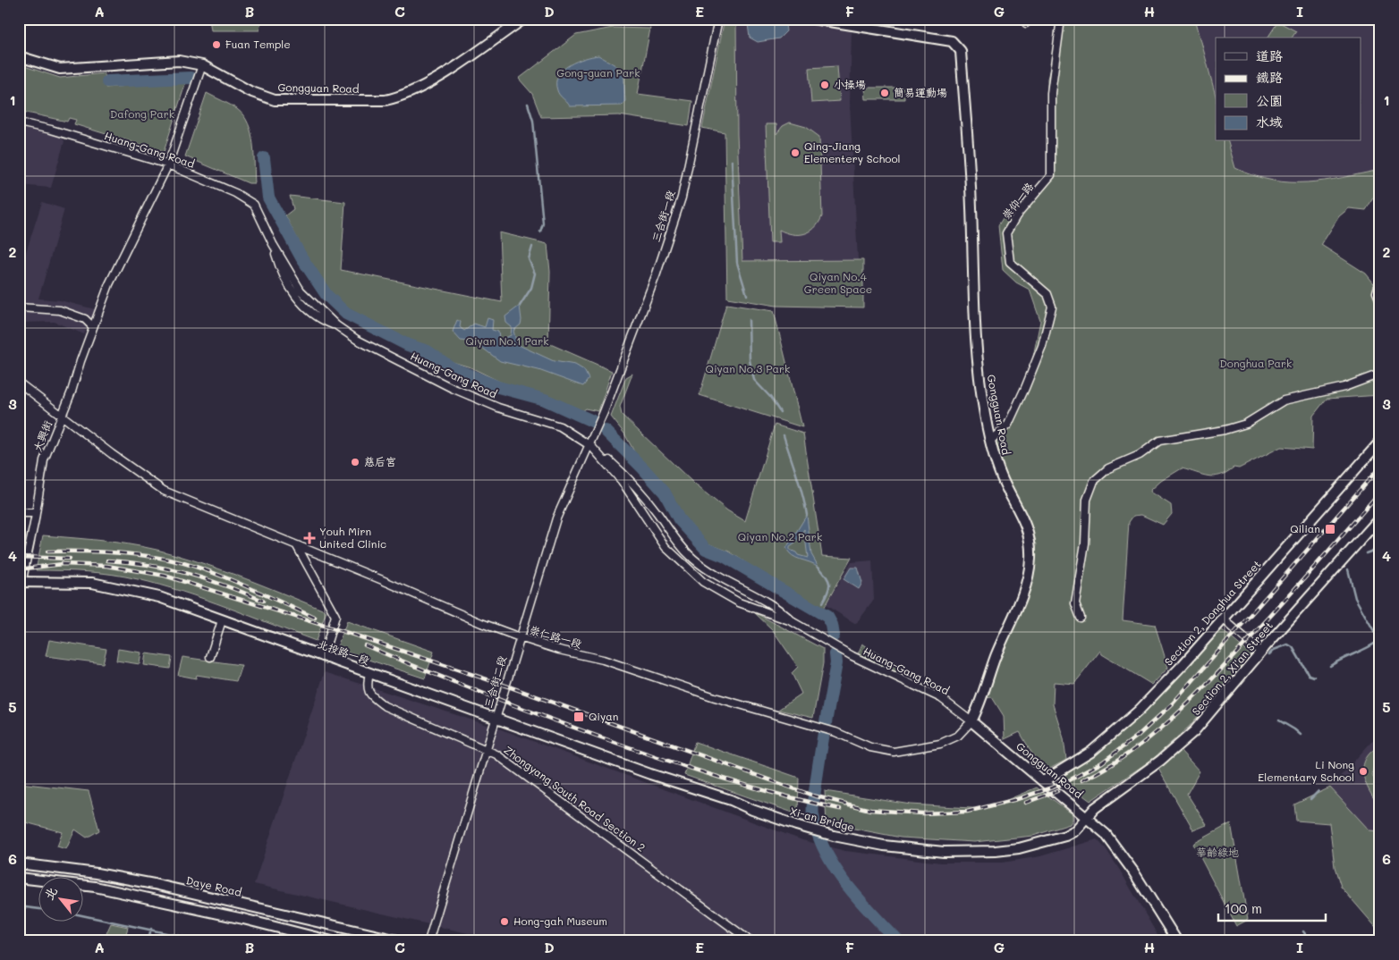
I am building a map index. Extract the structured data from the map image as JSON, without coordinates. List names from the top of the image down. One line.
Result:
{"streets":{"street":["Gongguan Road","Huang-Gang Road","崇仰一路","三合街一段","大興街","Section 2, Donghua Street","崇仁路一段","北投路一段","Section 2, Xi'an Street","三合街二段","Zhongyang South Road Section 2","Xi-an Bridge","Daye Road"]},"crossings":[["Gongguan Road","Huang-Gang Road"],["Gongguan Road","崇仰一路"],["Gongguan Road","大興街"],["Gongguan Road","Section 2, Donghua Street"],["Gongguan Road","崇仁路一段"],["Gongguan Road","Section 2, Xi'an Street"],["Huang-Gang Road","大興街"],["Huang-Gang Road","崇仁路一段"],["Huang-Gang Road","三合街二段"],["三合街一段","三合街二段"],["大興街","崇仁路一段"],["大興街","北投路一段"],["崇仁路一段","三合街二段"],["北投路一段","三合街二段"],["北投路一段","Zhongyang South Road Section 2"],["北投路一段","Xi-an Bridge"],["Section 2, Xi'an Street","Xi-an Bridge"],["三合街二段","Zhongyang South Road Section 2"]],"parks":["Gong-guan Park","Dafong Park","Qiyan No.4 Green Space","Qiyan No.1 Park","Donghua Park","Qiyan No.3 Park","Qiyan No.2 Park","華齡綠地"],"places":{"other":["Fuan Temple","小操場","簡易運動場","Qing-Jiang Elementery School","慈后宮","Li Nong Elementary School","Hong-gah Museum"],"transit":["Qilian","Qiyan"],"health":["Youh Mirn United Clinic"]},"legend":["道路","鐵路","公園","水域"],"scale_bar":"100 m","north":"top left","grid":{"columns":["A","B","C","D","E","F","G","H","I"],"rows":["1","2","3","4","5","6"]}}
